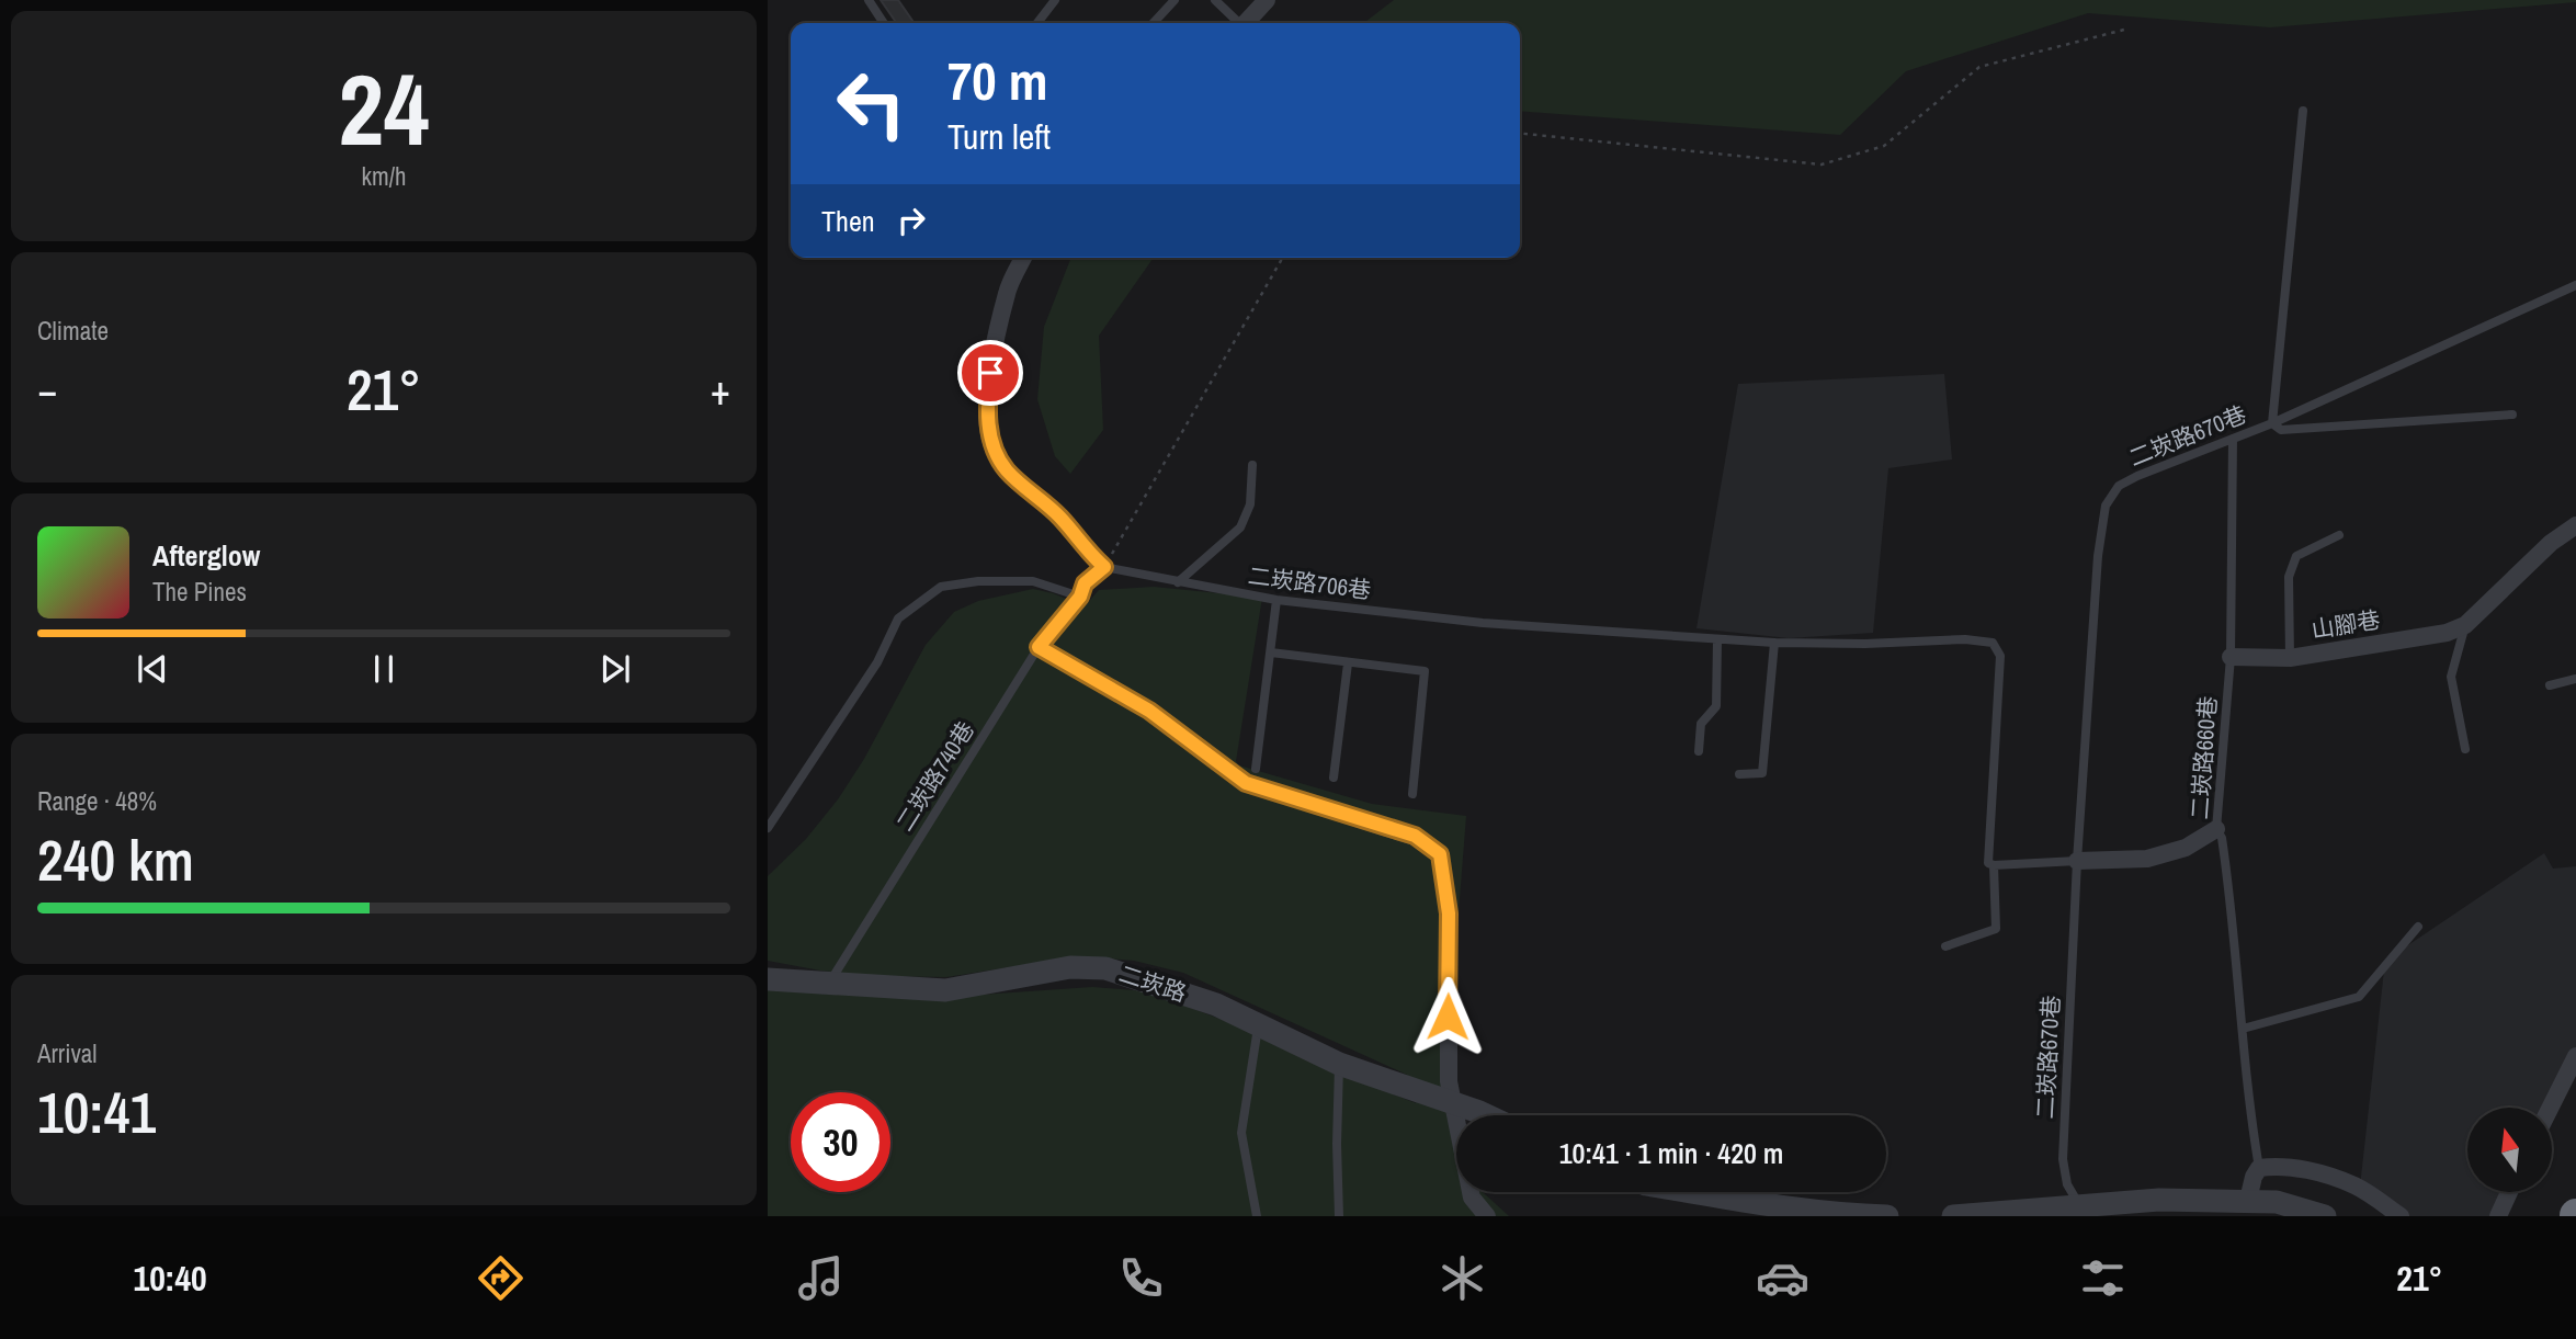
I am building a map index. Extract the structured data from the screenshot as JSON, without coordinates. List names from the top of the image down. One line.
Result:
{"streets":{"street":["山腳巷","二崁路"],"lane":["二崁路670巷","二崁路706巷","二崁路660巷","二崁路740巷"]},"crossings":[["二崁路670巷","二崁路660巷"],["山腳巷","二崁路660巷"],["二崁路740巷","二崁路"]],"north":"top","page":{"tile":[["24","km/h"],"Climate",["Range · 48%","240 km"],["Arrival","10:41"]],"turn":["70 m","Turn left"],"then":"Then","heat":["−","21°","+"],"song":["Afterglow","The Pines"],"limit":"30","trip":"10:41 · 1 min · 420 m","tabs":["10:40","21°"]}}
